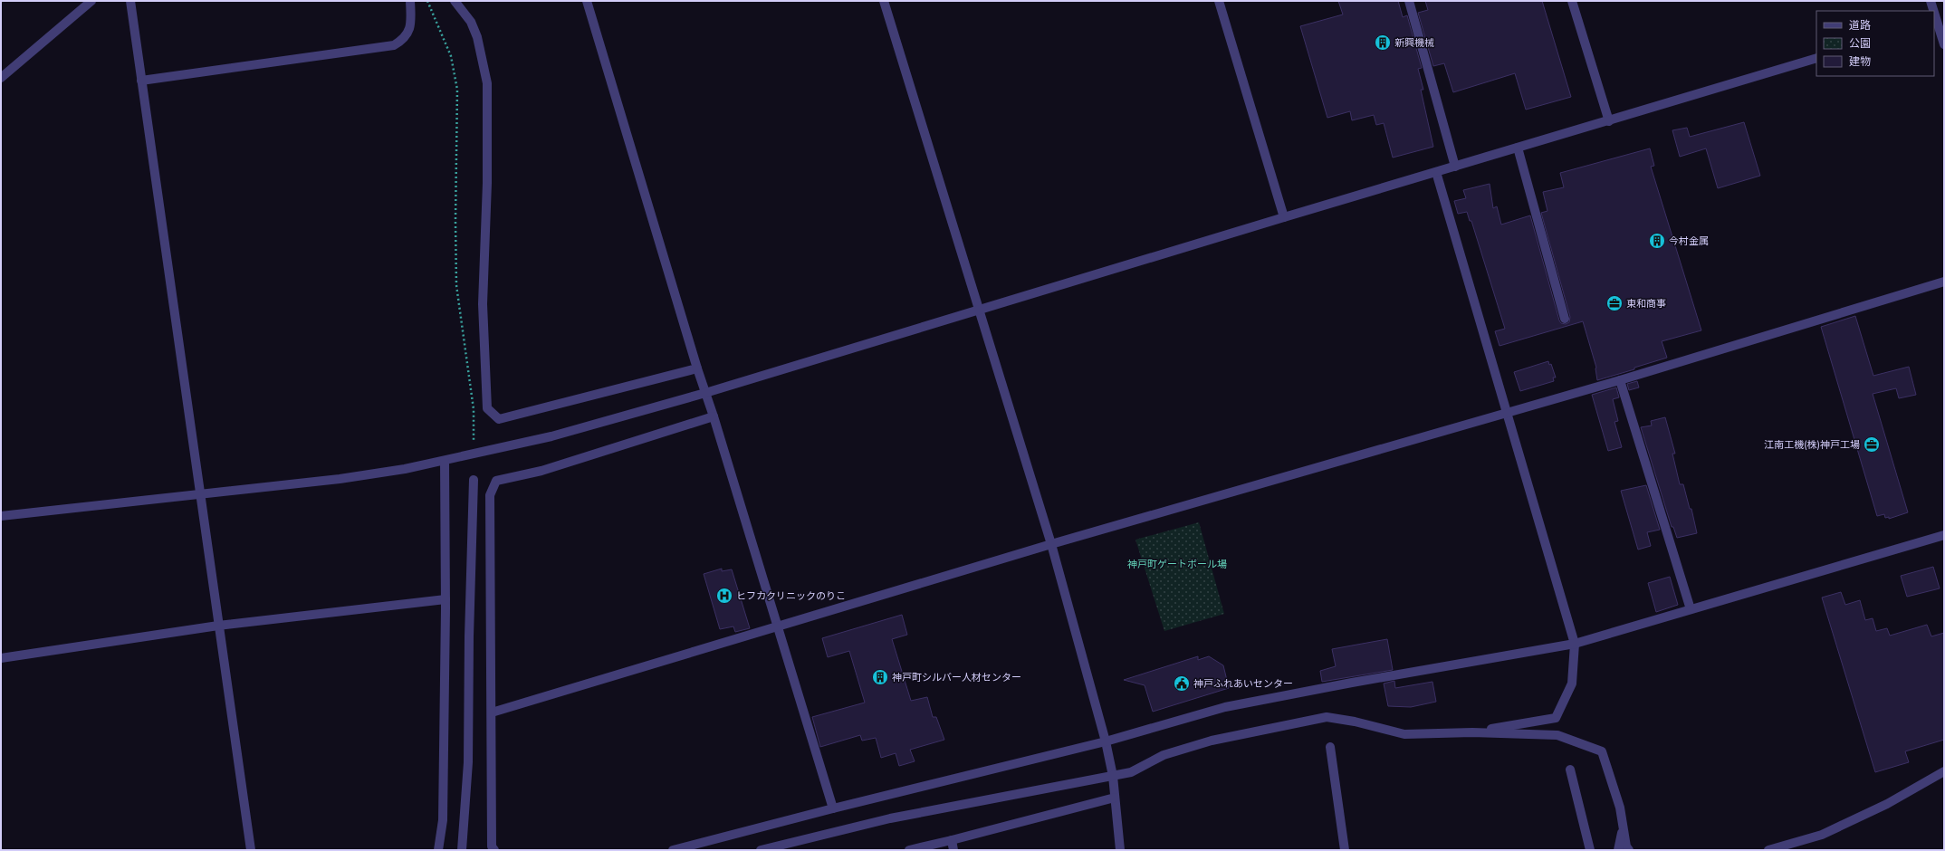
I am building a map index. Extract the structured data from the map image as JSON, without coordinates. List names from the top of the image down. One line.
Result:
{"parks":["神戸町ゲートボール場"],"places":{"building":["新興機械","今村金属","神戸町シルバー人材センター"],"office":["東和商事","江南工機(株)神戸工場"],"hospital":["ヒフカクリニックのりこ"],"public building":["神戸ふれあいセンター"]},"legend":["道路","公園","建物"]}
